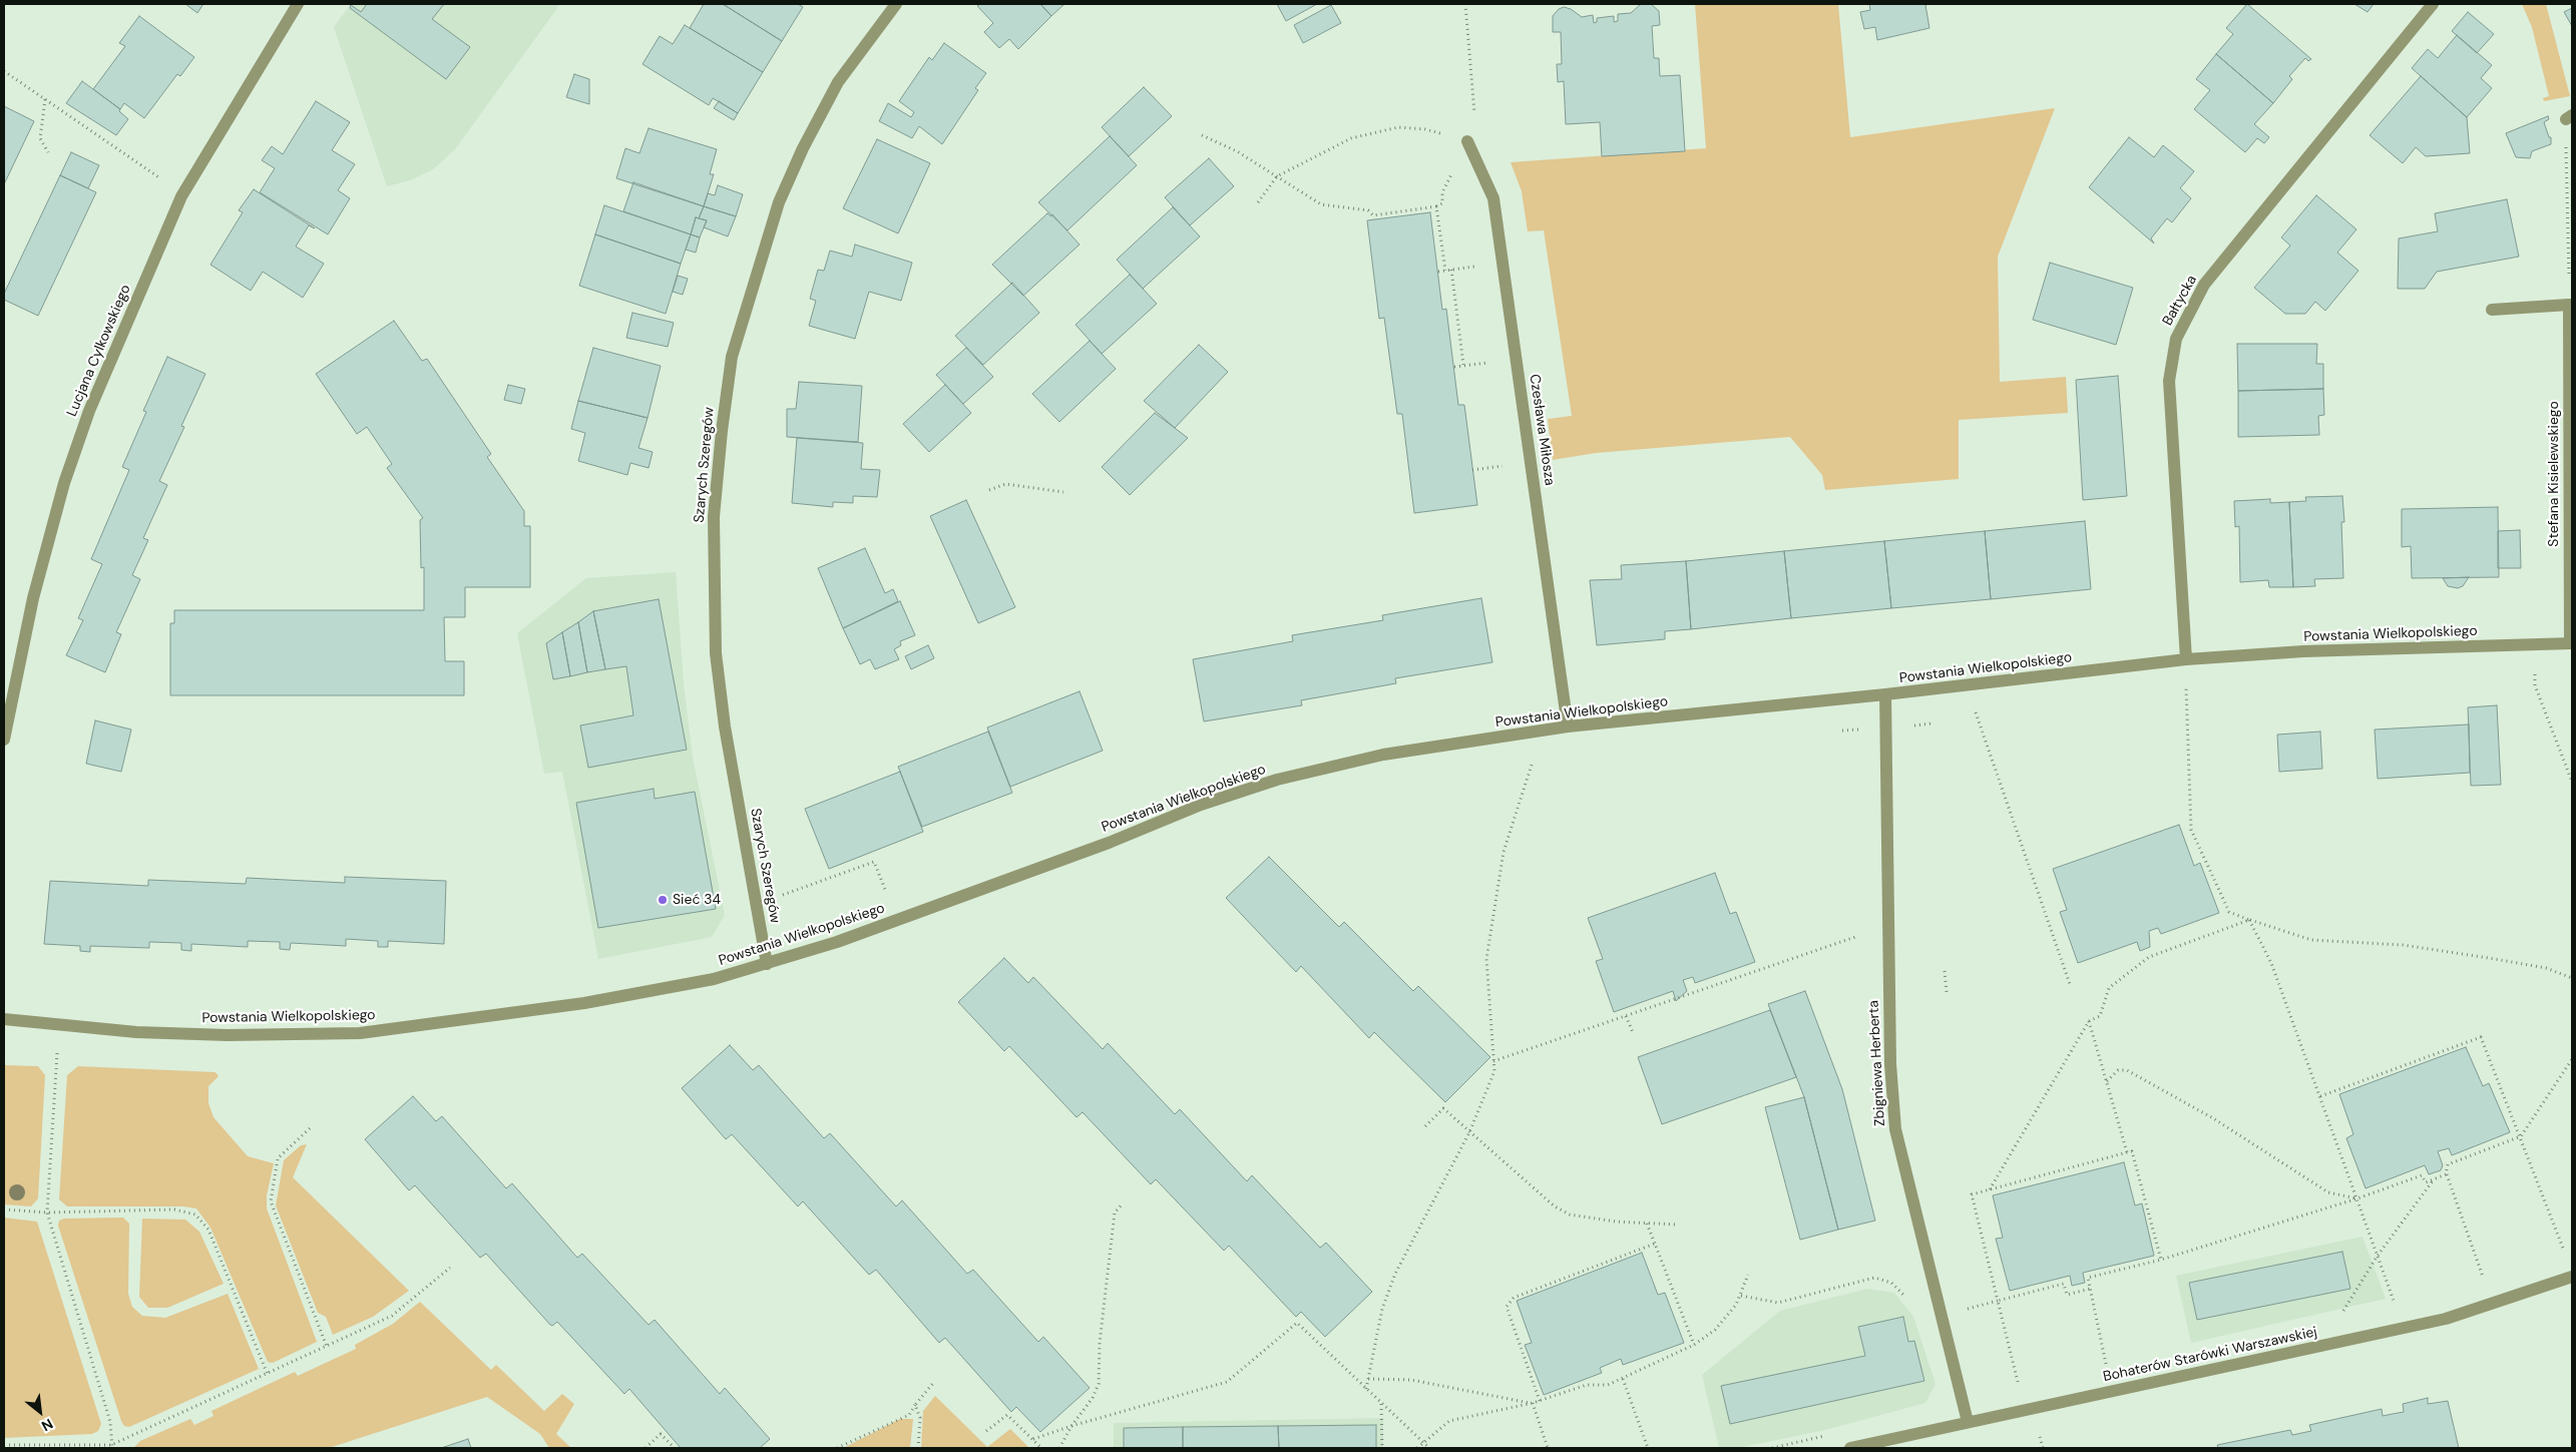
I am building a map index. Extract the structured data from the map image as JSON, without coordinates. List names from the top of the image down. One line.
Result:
{"streets":{"street":["Bałtycka","Lucjana Cylkowskiego","Czesława Miłosza","Szarych Szeregów","Stefana Kisielewskiego","Powstania Wielkopolskiego","Zbigniewa Herberta","Bohaterów Starówki Warszawskiej"]},"crossings":[["Bałtycka","Powstania Wielkopolskiego"],["Czesława Miłosza","Powstania Wielkopolskiego"],["Szarych Szeregów","Powstania Wielkopolskiego"],["Stefana Kisielewskiego","Powstania Wielkopolskiego"],["Powstania Wielkopolskiego","Zbigniewa Herberta"],["Zbigniewa Herberta","Bohaterów Starówki Warszawskiej"]],"places":["Sieć 34"],"north":"bottom right"}
